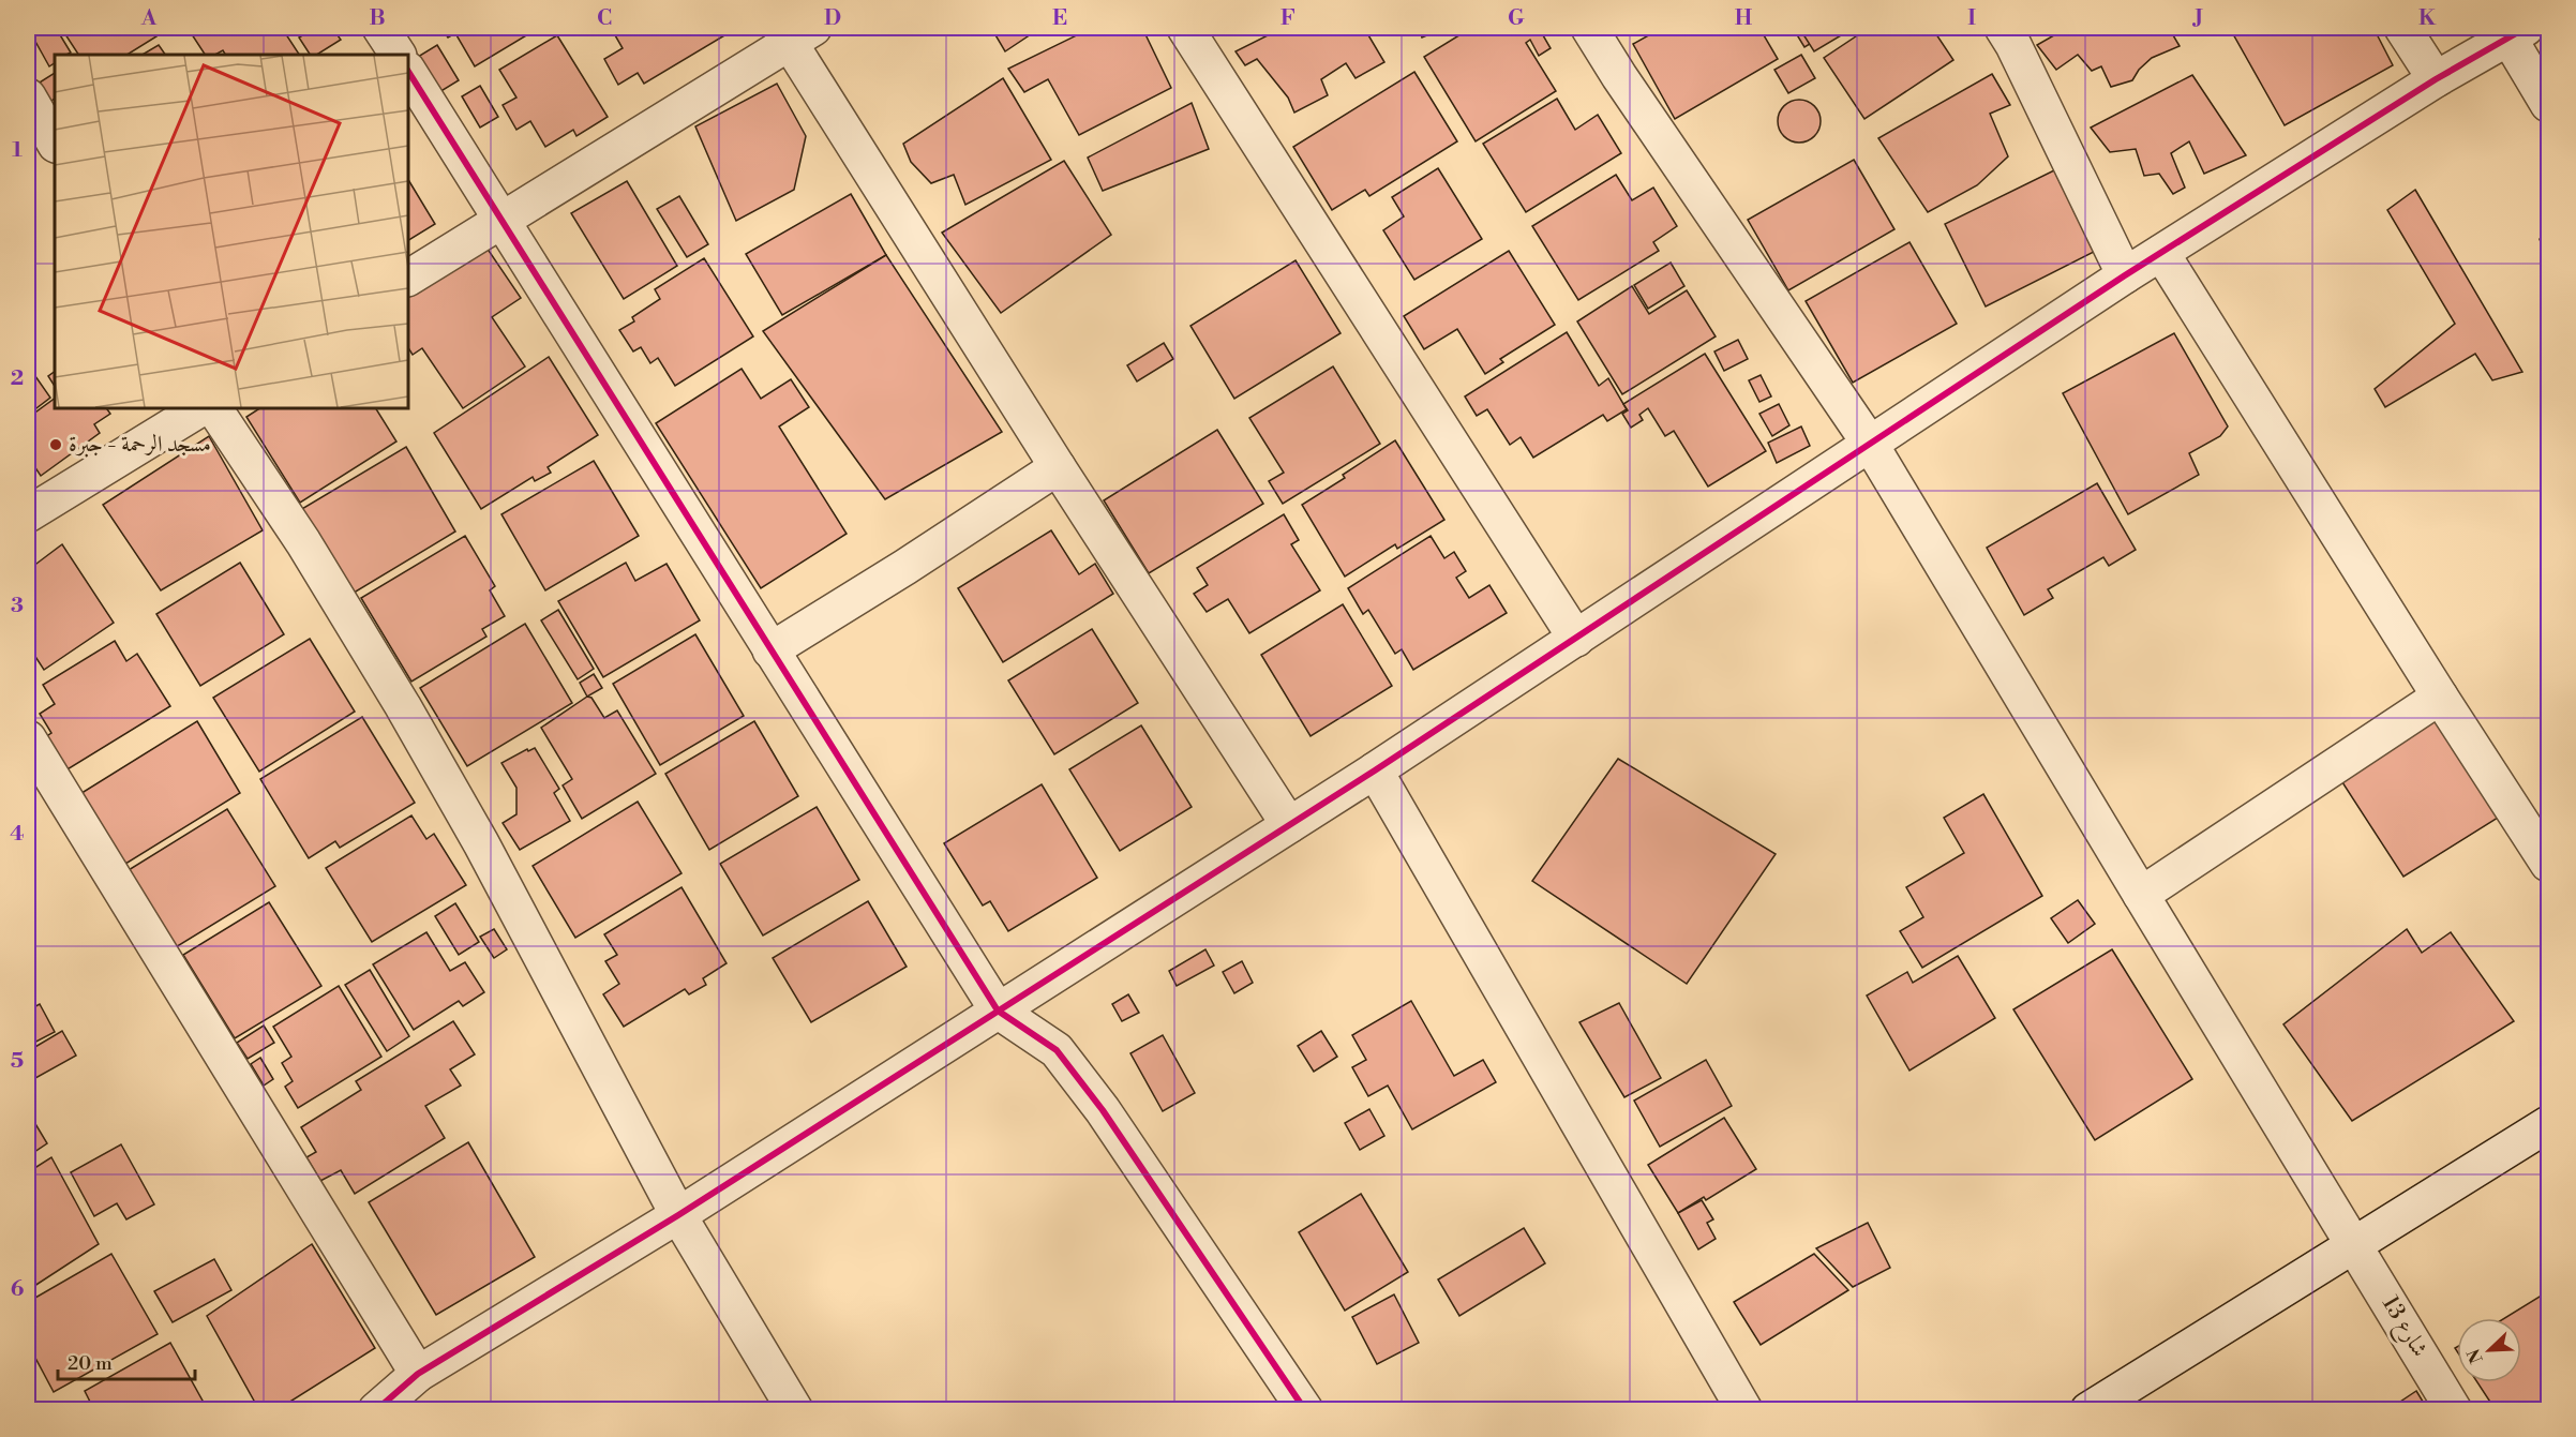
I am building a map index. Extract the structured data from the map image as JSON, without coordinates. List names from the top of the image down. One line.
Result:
{"streets":{"street":["شارع 13"]},"places":["مسجد الرحمة - جبرة"],"scale_bar":"20 m","north":"bottom left","grid":{"columns":["A","B","C","D","E","F","G","H","I","J","K"],"rows":["1","2","3","4","5","6"]}}
